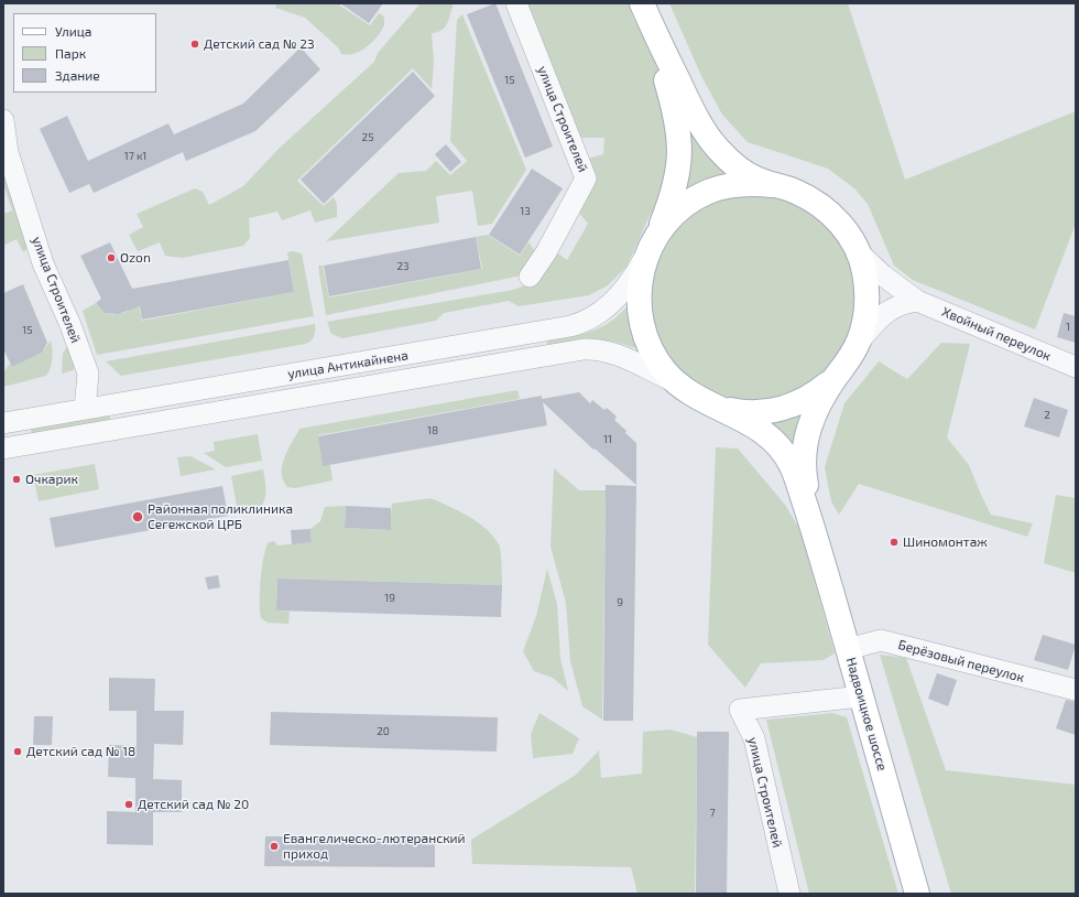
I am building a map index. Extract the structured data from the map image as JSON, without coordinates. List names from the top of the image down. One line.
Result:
{"streets":{"main road":["Надвоицкое шоссе"],"street":["улица Строителей","Хвойный переулок","улица Антикайнена","Берёзовый переулок"]},"crossings":[["улица Строителей","улица Антикайнена"],["улица Строителей","Надвоицкое шоссе"],["Берёзовый переулок","Надвоицкое шоссе"]],"places":["Детский сад № 23","Ozon","Очкарик","Районная поликлиника Сегежской ЦРБ","Шиномонтаж","Детский сад № 18","Детский сад № 20","Евангелическо-лютеранский приход"],"house_numbers":["15","25","17 к1","13","23","1","15","2","18","11","19","9","20","7"],"legend":["Улица","Парк","Здание"]}
